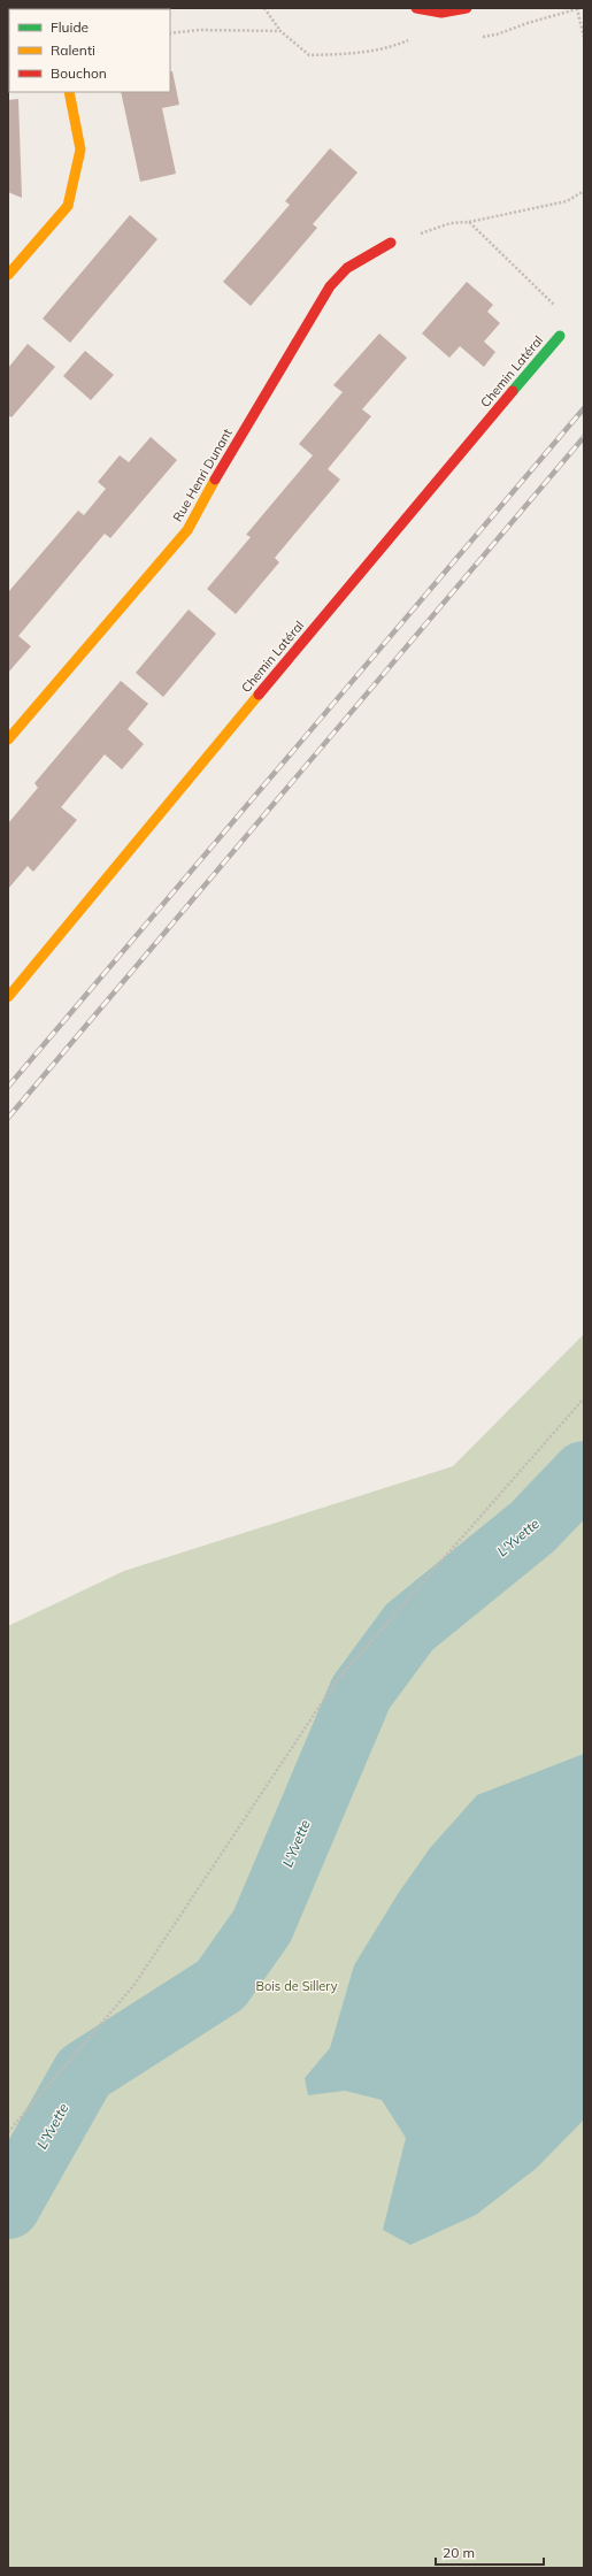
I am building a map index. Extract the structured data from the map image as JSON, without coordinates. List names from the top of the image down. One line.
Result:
{"streets":{"street":["Chemin Latéral","Rue Henri Dunant"]},"water":["L'Yvette"],"parks":["Bois de Sillery"],"legend":["Fluide","Ralenti","Bouchon"],"scale_bar":"20 m"}
